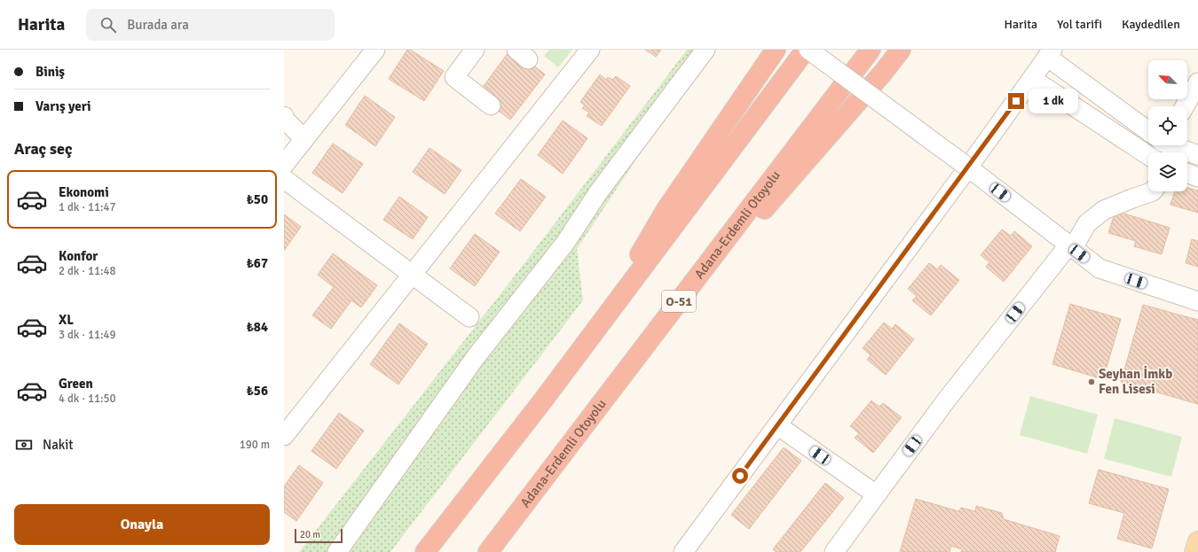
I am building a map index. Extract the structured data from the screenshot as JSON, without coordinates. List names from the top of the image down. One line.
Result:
{"streets":{"highway":["Adana-Erdemli Otoyolu","O-51"]},"places":["Seyhan İmkb Fen Lisesi"],"scale_bar":"20 m","north":"top left","page":{"header":"Harita","search":"Burada ara","nav":["Harita","Yol tarifi","Kaydedilen"],"banner":["Biniş","Varış yeri"],"bubble":"1 dk","heading":"Araç seç","list":[{"name":"Ekonomi","note":"1 dk · 11:47","value":"₺50"},{"name":"Konfor","note":"2 dk · 11:48","value":"₺67"},{"name":"XL","note":"3 dk · 11:49","value":"₺84"},{"name":"Green","note":"4 dk · 11:50","value":"₺56"}],"pay":["Nakit","190 m"],"buttons":"Onayla","scale":"20 m"}}
